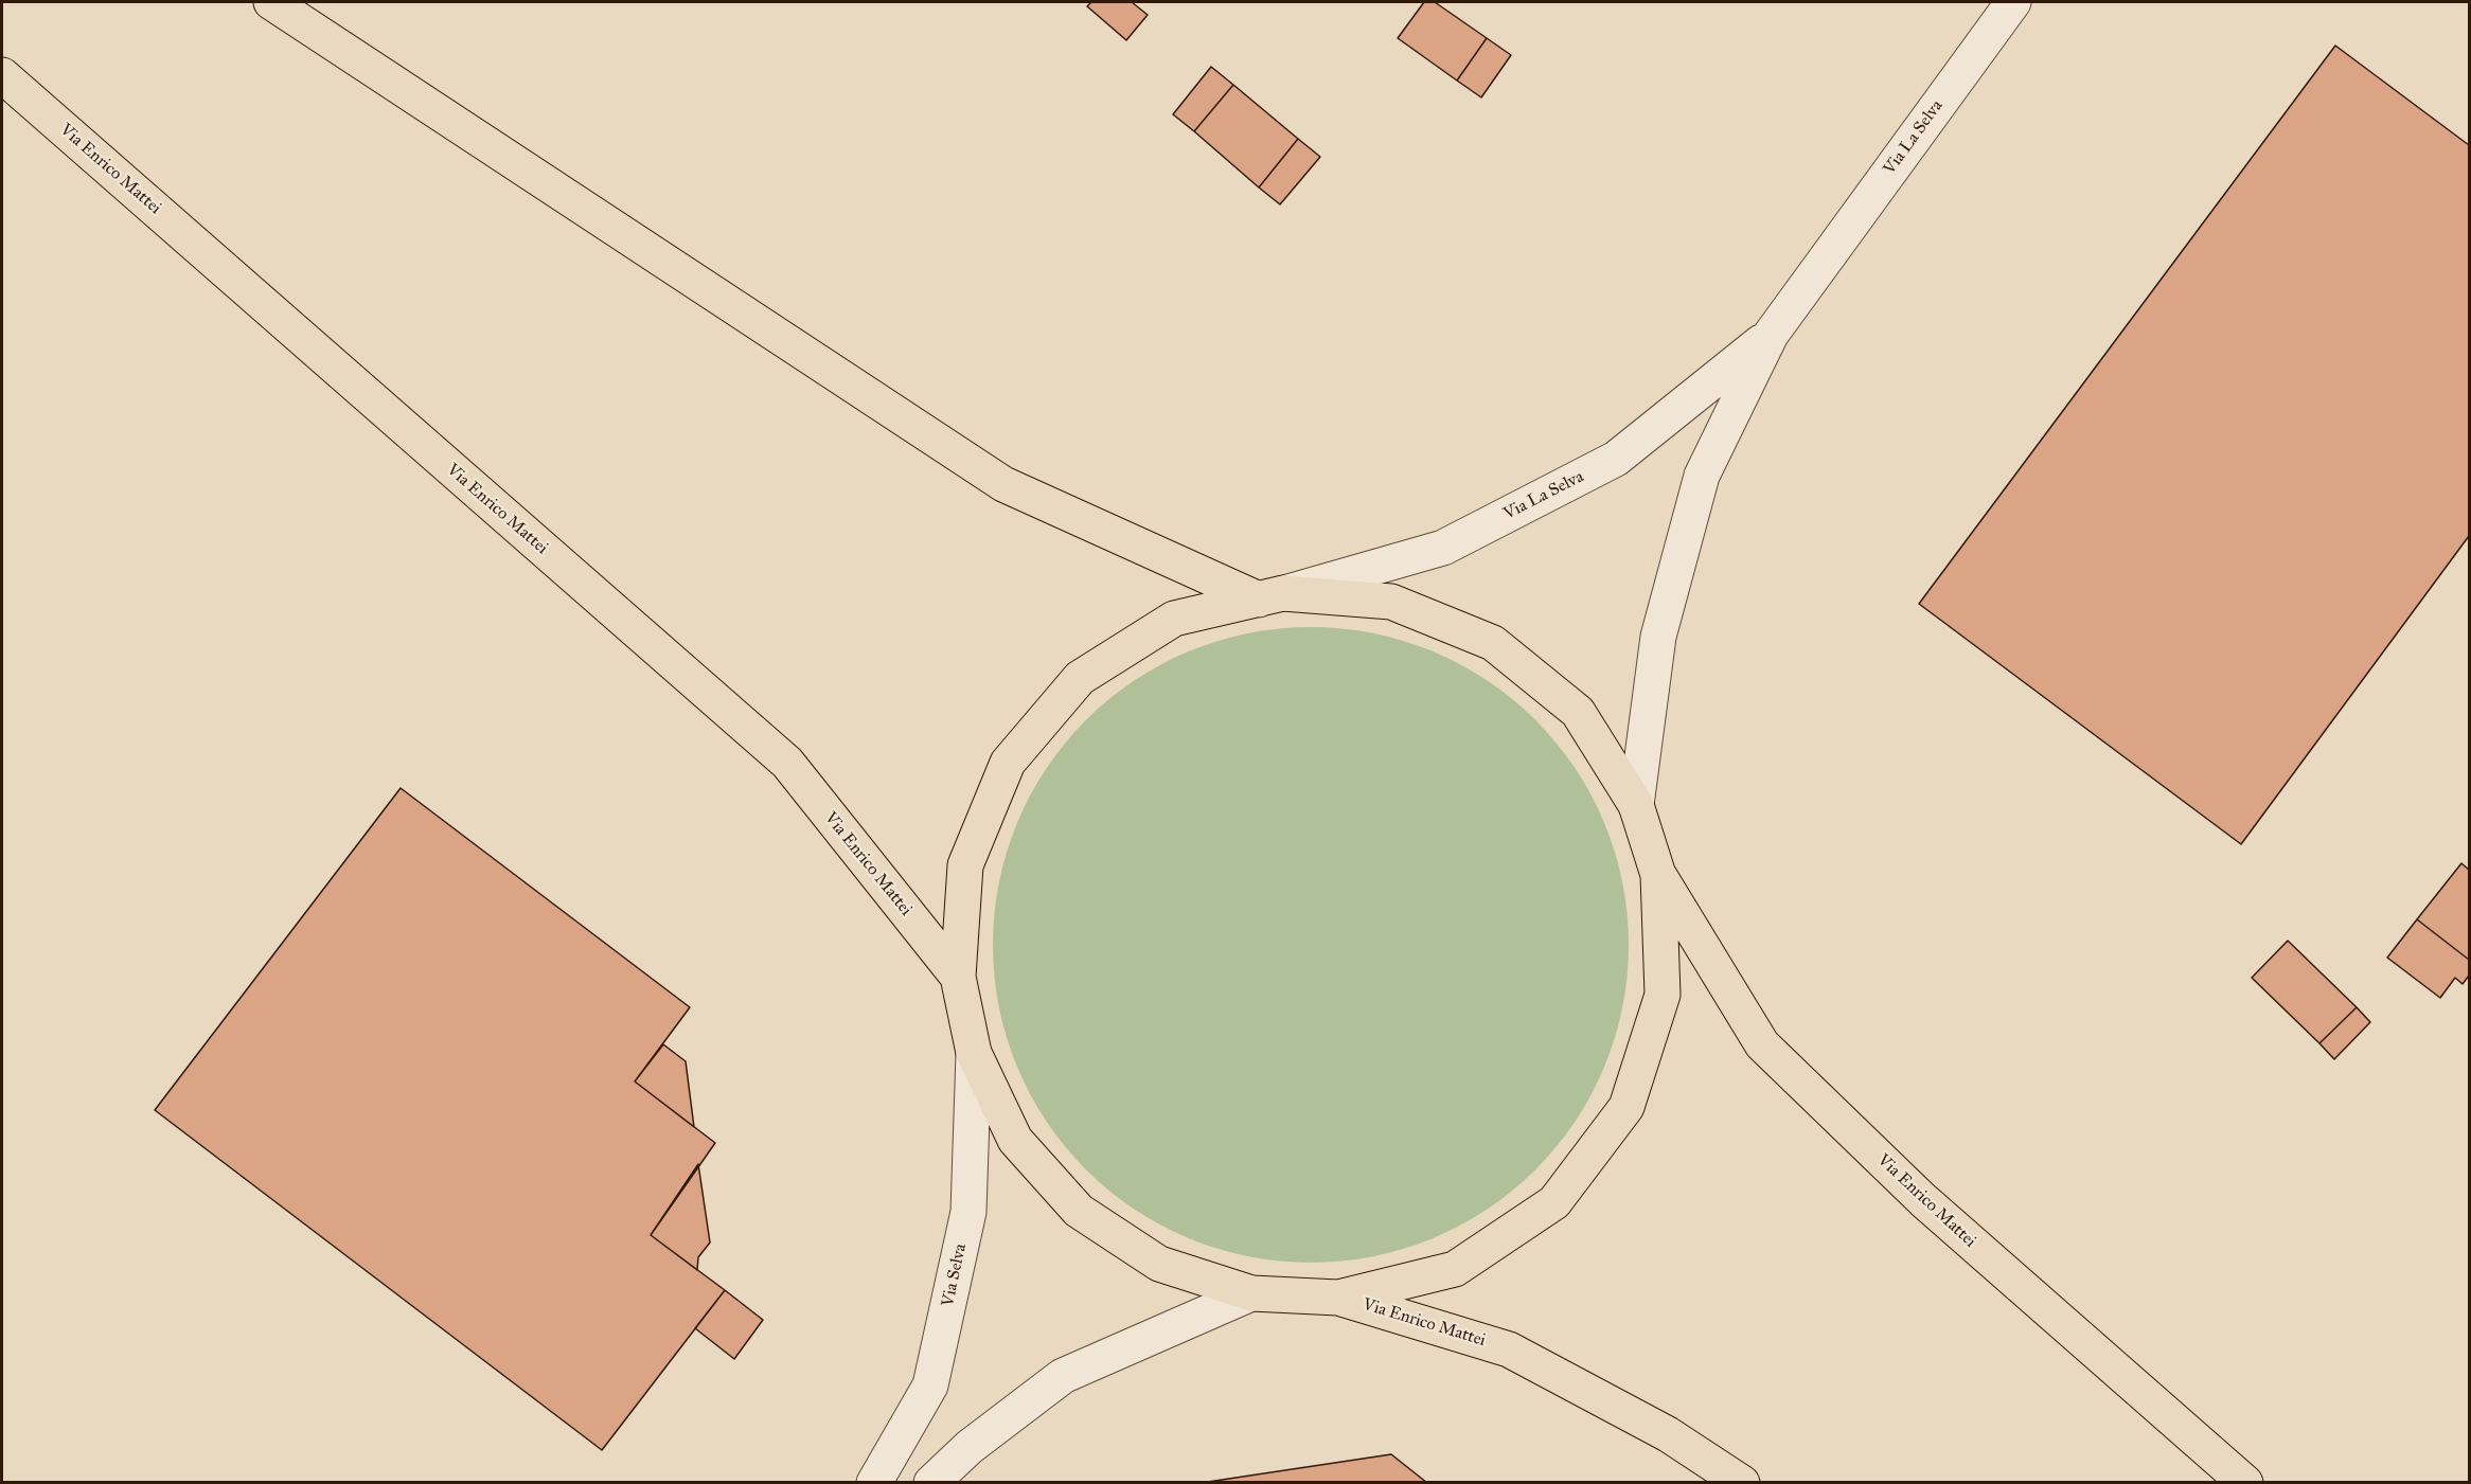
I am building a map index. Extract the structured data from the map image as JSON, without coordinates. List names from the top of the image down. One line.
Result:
{"streets":{"main road":["Via Enrico Mattei"],"street":["Via La Selva","Via Selva"]}}
